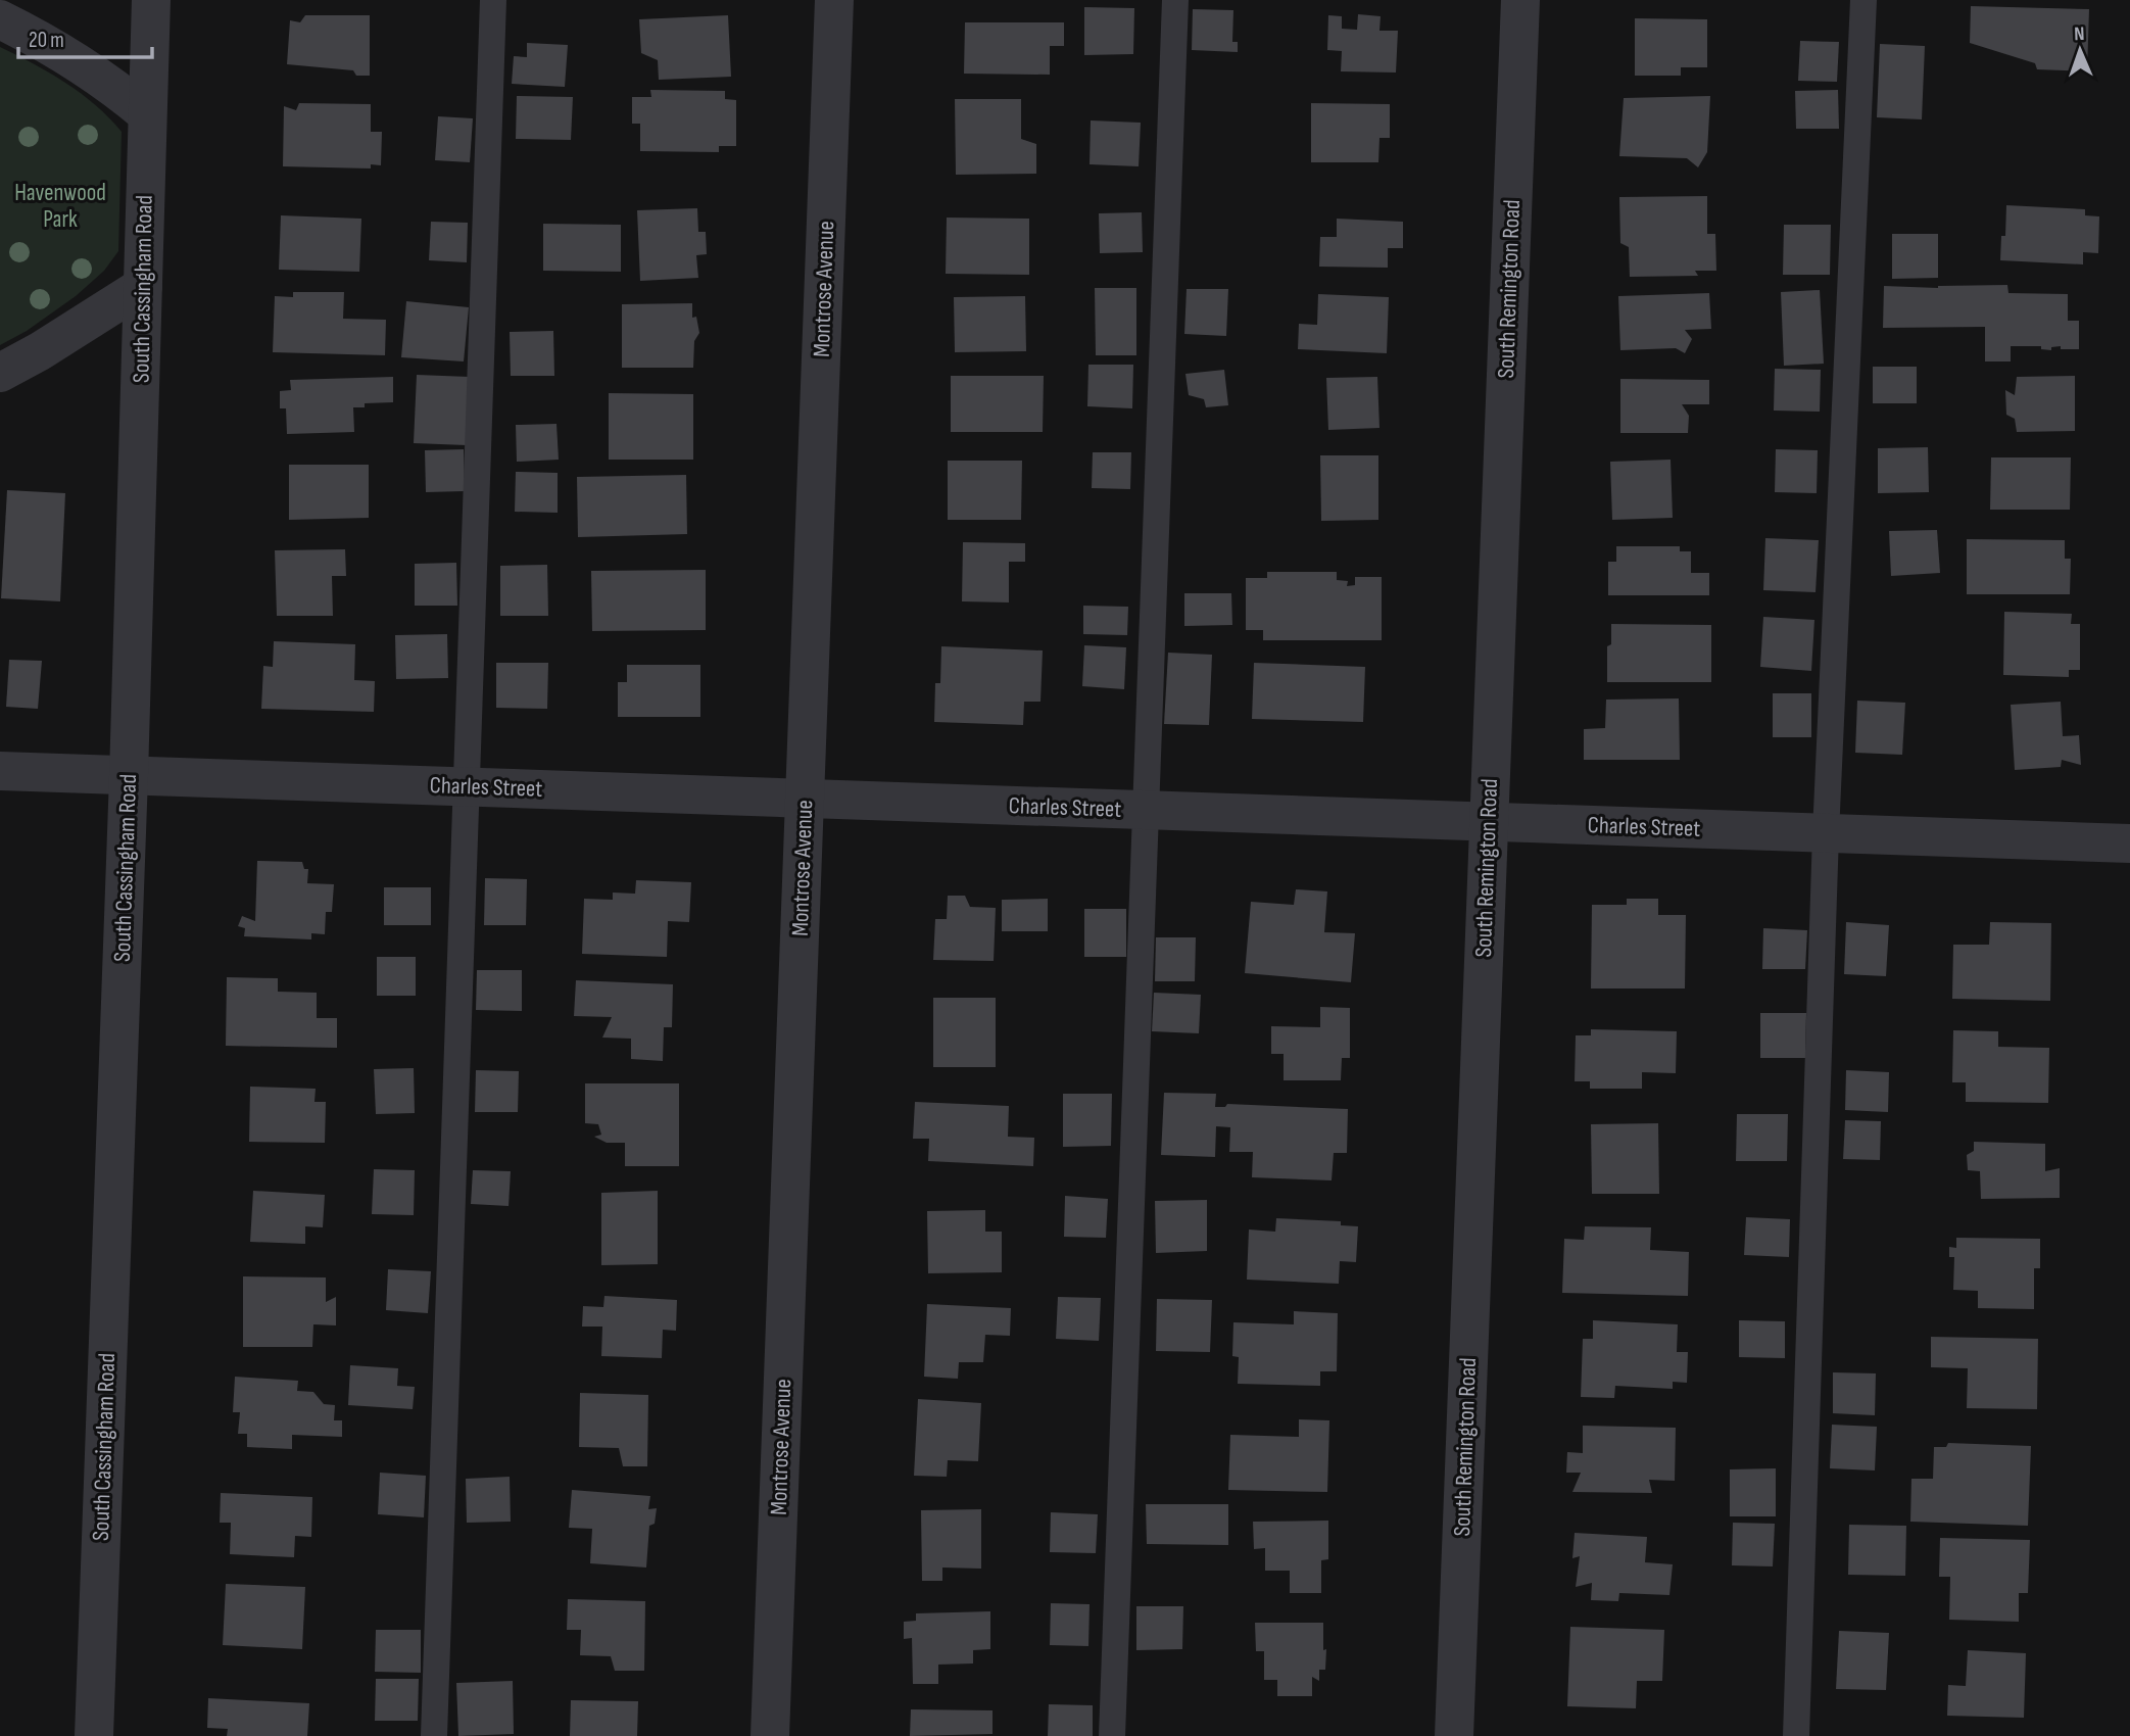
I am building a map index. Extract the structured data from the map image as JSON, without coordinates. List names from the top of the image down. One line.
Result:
{"streets":{"street":["South Cassingham Road","Montrose Avenue","South Remington Road","Charles Street"]},"crossings":[["South Cassingham Road","Charles Street"],["Montrose Avenue","Charles Street"],["South Remington Road","Charles Street"]],"parks":["Havenwood Park"],"scale_bar":"20 m","north":"top"}
